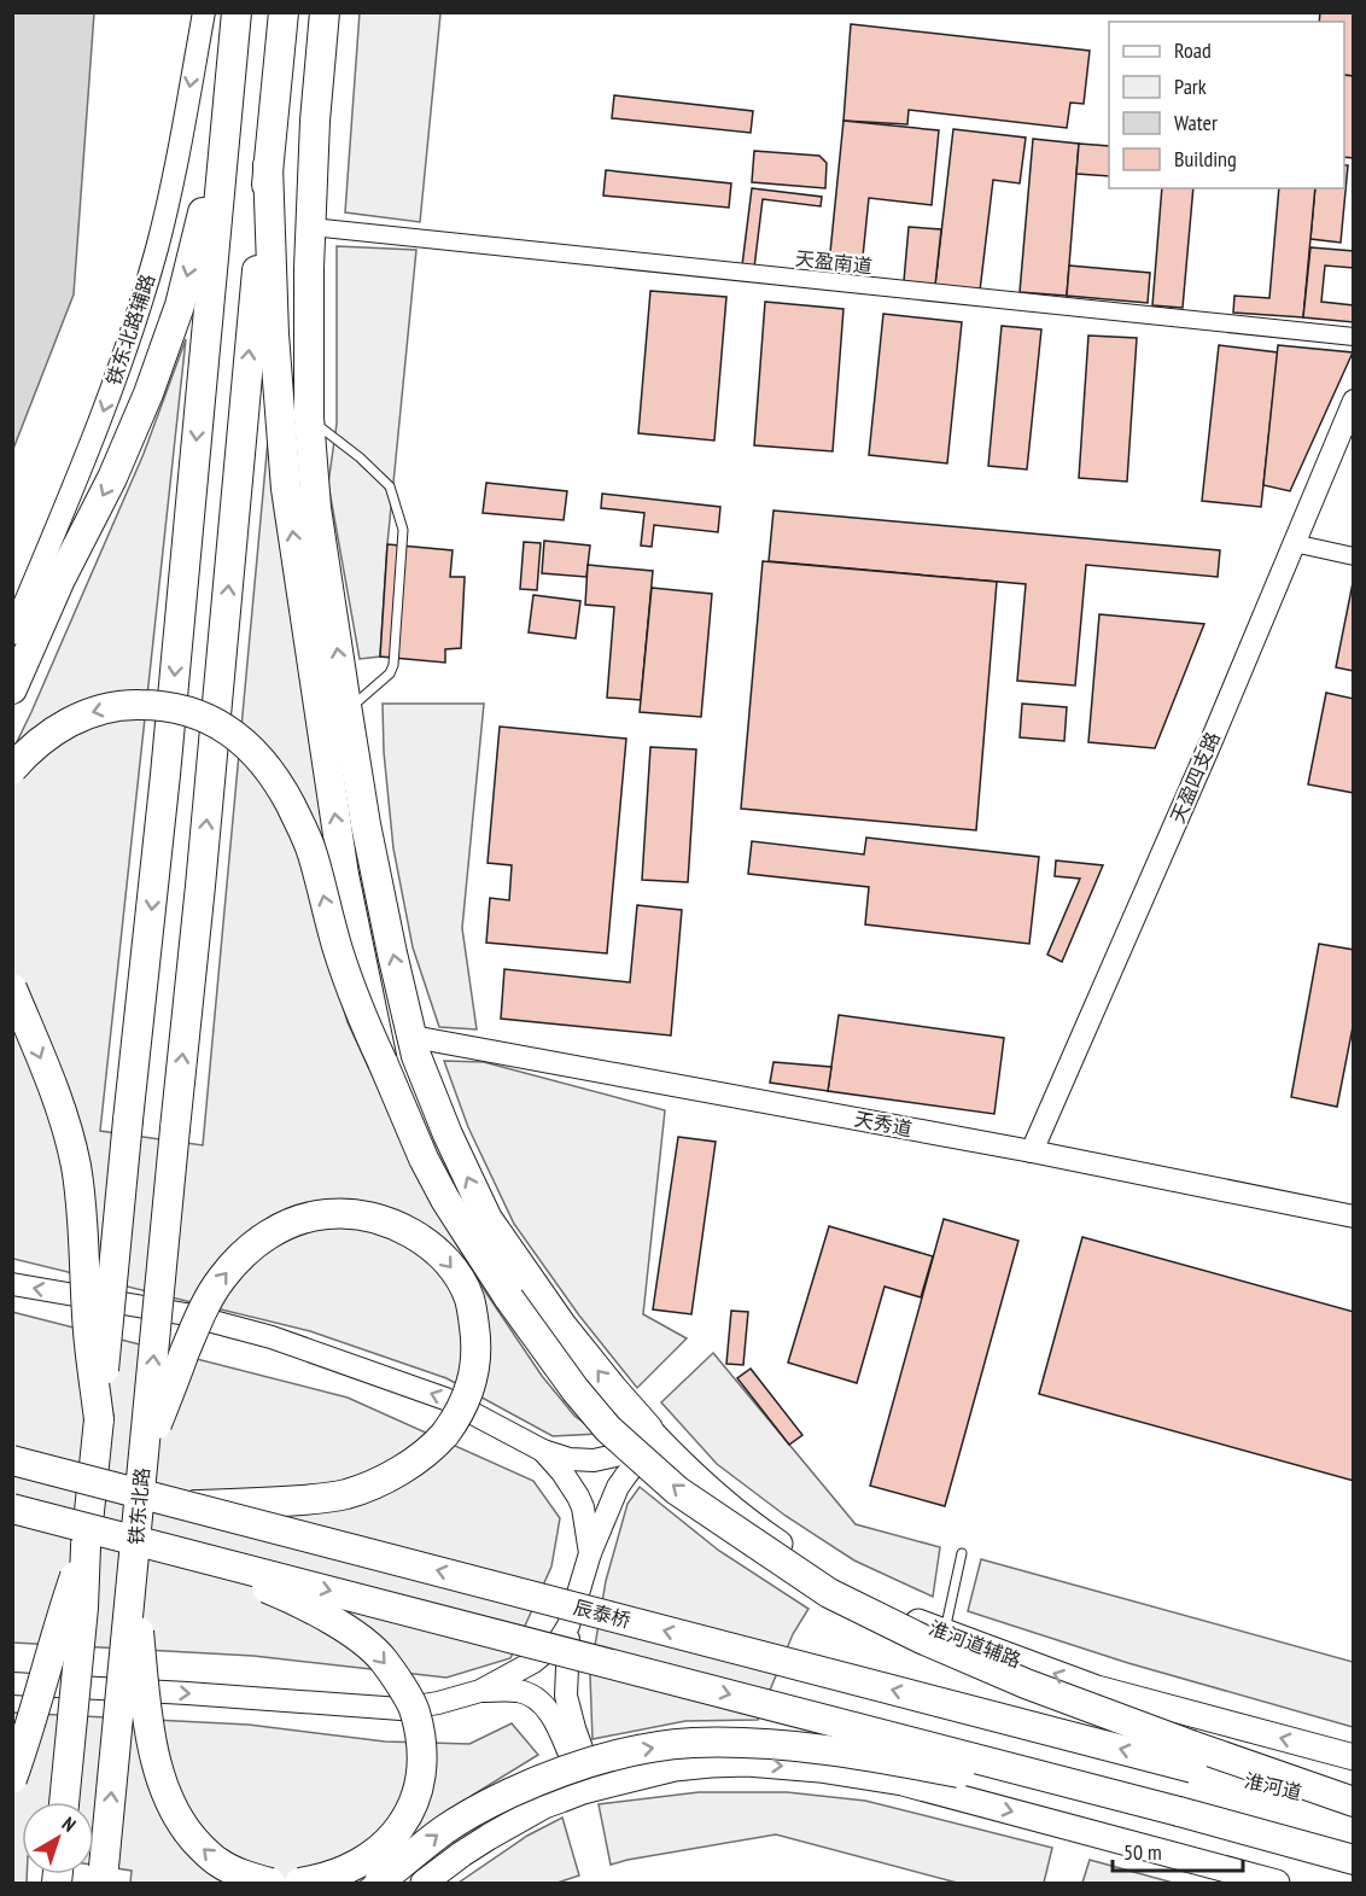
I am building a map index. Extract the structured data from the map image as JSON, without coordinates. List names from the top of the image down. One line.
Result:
{"streets":{"highway":["铁东北路","辰泰桥","淮河道"],"main road":["淮河道辅路"],"street":["天盈南道","铁东北路辅路","天盈四支路","天秀道"]},"crossings":[["天盈四支路","天秀道"],["辰泰桥","淮河道"]],"one_way":["铁东北路辅路"],"legend":["Road","Park","Water","Building"],"scale_bar":"50 m","north":"top right"}
